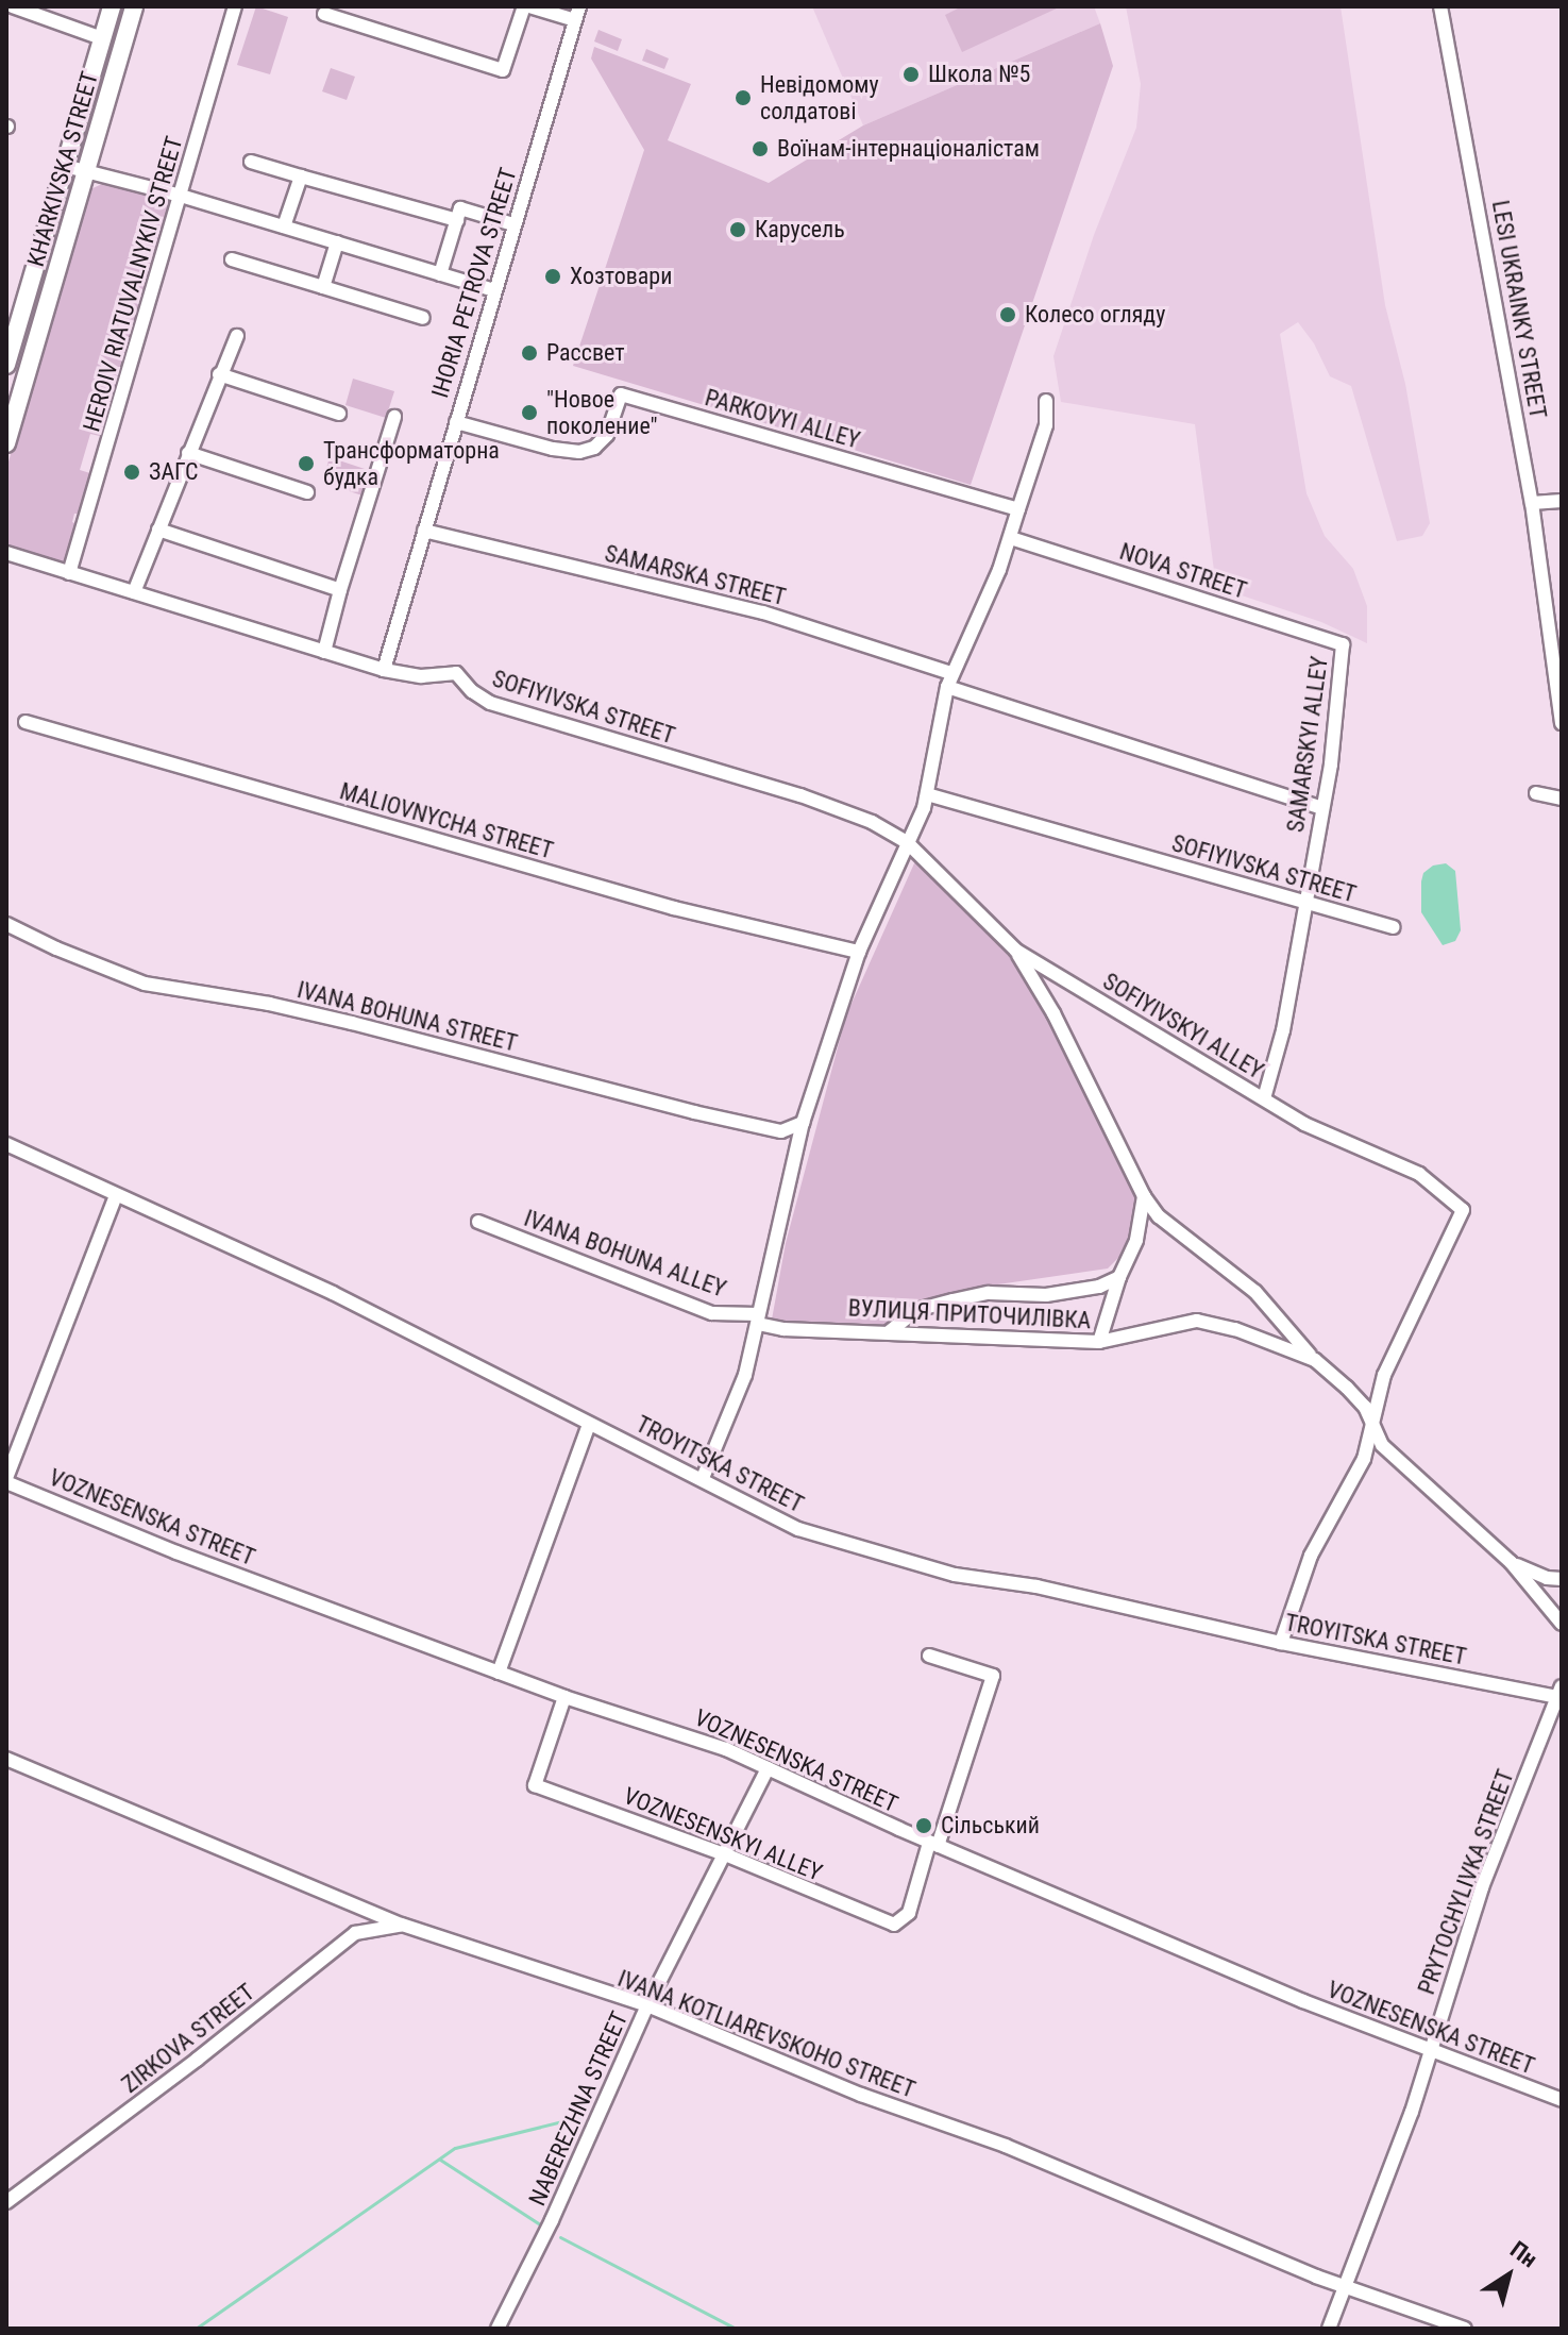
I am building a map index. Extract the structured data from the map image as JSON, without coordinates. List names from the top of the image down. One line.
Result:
{"streets":{"street":["KHARKIVSKA STREET","IHORIA PETROVA STREET","HEROIV RIATUVALNYKIV STREET","LESI UKRAINKY STREET","PARKOVYI ALLEY","NOVA STREET","SAMARSKA STREET","SOFIYIVSKA STREET","SAMARSKYI ALLEY","MALIOVNYCHA STREET","IVANA BOHUNA STREET","SOFIYIVSKYI ALLEY","IVANA BOHUNA ALLEY","ВУЛИЦЯ ПРИТОЧИЛІВКА","TROYITSKA STREET","VOZNESENSKA STREET","VOZNESENSKYI ALLEY","PRYTOCHYLIVKA STREET","IVANA KOTLIAREVSKOHO STREET","ZIRKOVA STREET","NABEREZHNA STREET"]},"crossings":[["IHORIA PETROVA STREET","PARKOVYI ALLEY"],["IHORIA PETROVA STREET","SAMARSKA STREET"],["IHORIA PETROVA STREET","SOFIYIVSKA STREET"],["HEROIV RIATUVALNYKIV STREET","SOFIYIVSKA STREET"],["NOVA STREET","SAMARSKYI ALLEY"],["SAMARSKA STREET","SAMARSKYI ALLEY"],["SOFIYIVSKA STREET","SAMARSKYI ALLEY"],["SOFIYIVSKA STREET","SOFIYIVSKYI ALLEY"],["SAMARSKYI ALLEY","SOFIYIVSKYI ALLEY"],["SOFIYIVSKYI ALLEY","ВУЛИЦЯ ПРИТОЧИЛІВКА"],["IVANA BOHUNA ALLEY","ВУЛИЦЯ ПРИТОЧИЛІВКА"],["TROYITSKA STREET","PRYTOCHYLIVKA STREET"],["VOZNESENSKA STREET","VOZNESENSKYI ALLEY"],["VOZNESENSKA STREET","PRYTOCHYLIVKA STREET"],["VOZNESENSKA STREET","NABEREZHNA STREET"],["VOZNESENSKYI ALLEY","NABEREZHNA STREET"],["PRYTOCHYLIVKA STREET","IVANA KOTLIAREVSKOHO STREET"],["IVANA KOTLIAREVSKOHO STREET","ZIRKOVA STREET"],["IVANA KOTLIAREVSKOHO STREET","NABEREZHNA STREET"]],"places":["Школа №5","Невідомому солдатові","Воїнам-інтернаціоналістам","Карусель","Хозтовари","Колесо огляду","Рассвет","\"Новое поколение\"","Трансформаторна будка","ЗАГС","Сільський"],"north":"top right"}
